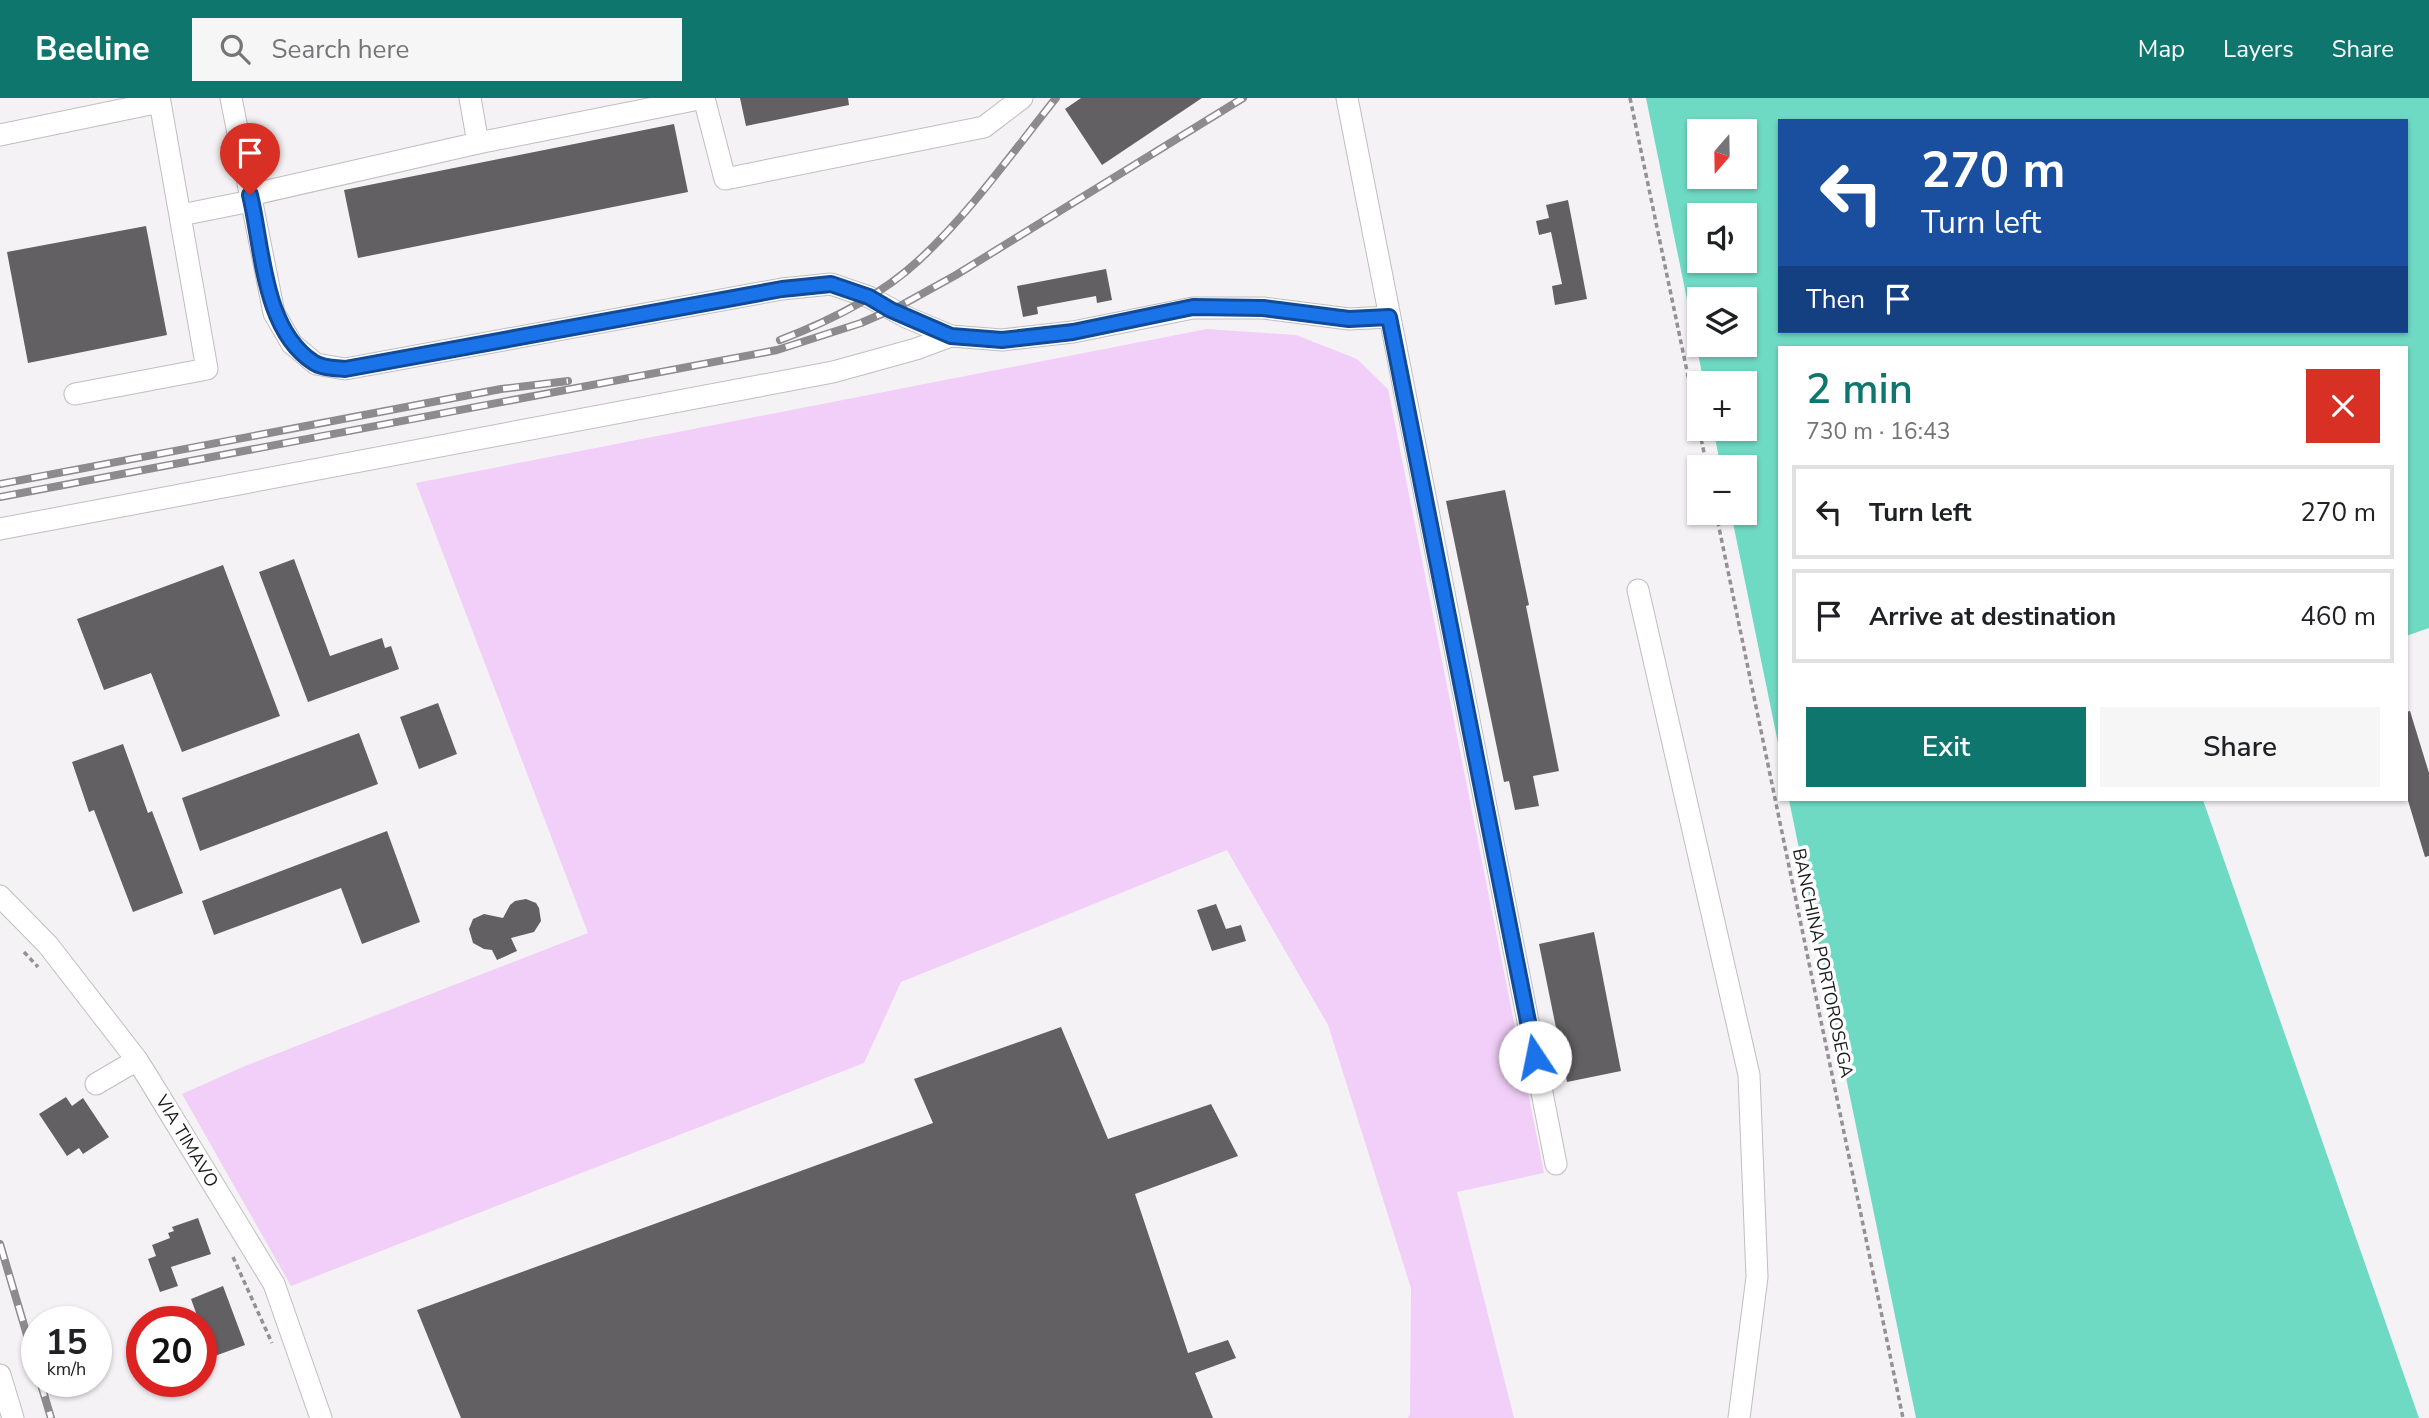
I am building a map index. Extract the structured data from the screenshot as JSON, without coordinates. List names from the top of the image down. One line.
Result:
{"streets":{"street":["VIA TIMAVO"],"path":["BANCHINA PORTOROSEGA"]},"north":"bottom","page":{"header":"Beeline","search":"Search here","nav":["Map","Layers","Share"],"map_buttons":["+","−"],"turn":["270 m","Turn left"],"then":"Then","heading":["2 min","730 m · 16:43"],"list":[{"name":"Turn left","value":"270 m"},{"name":"Arrive at destination","value":"460 m"}],"buttons":["Exit","Share"],"speed":"15 km/h","limit":"20"}}
